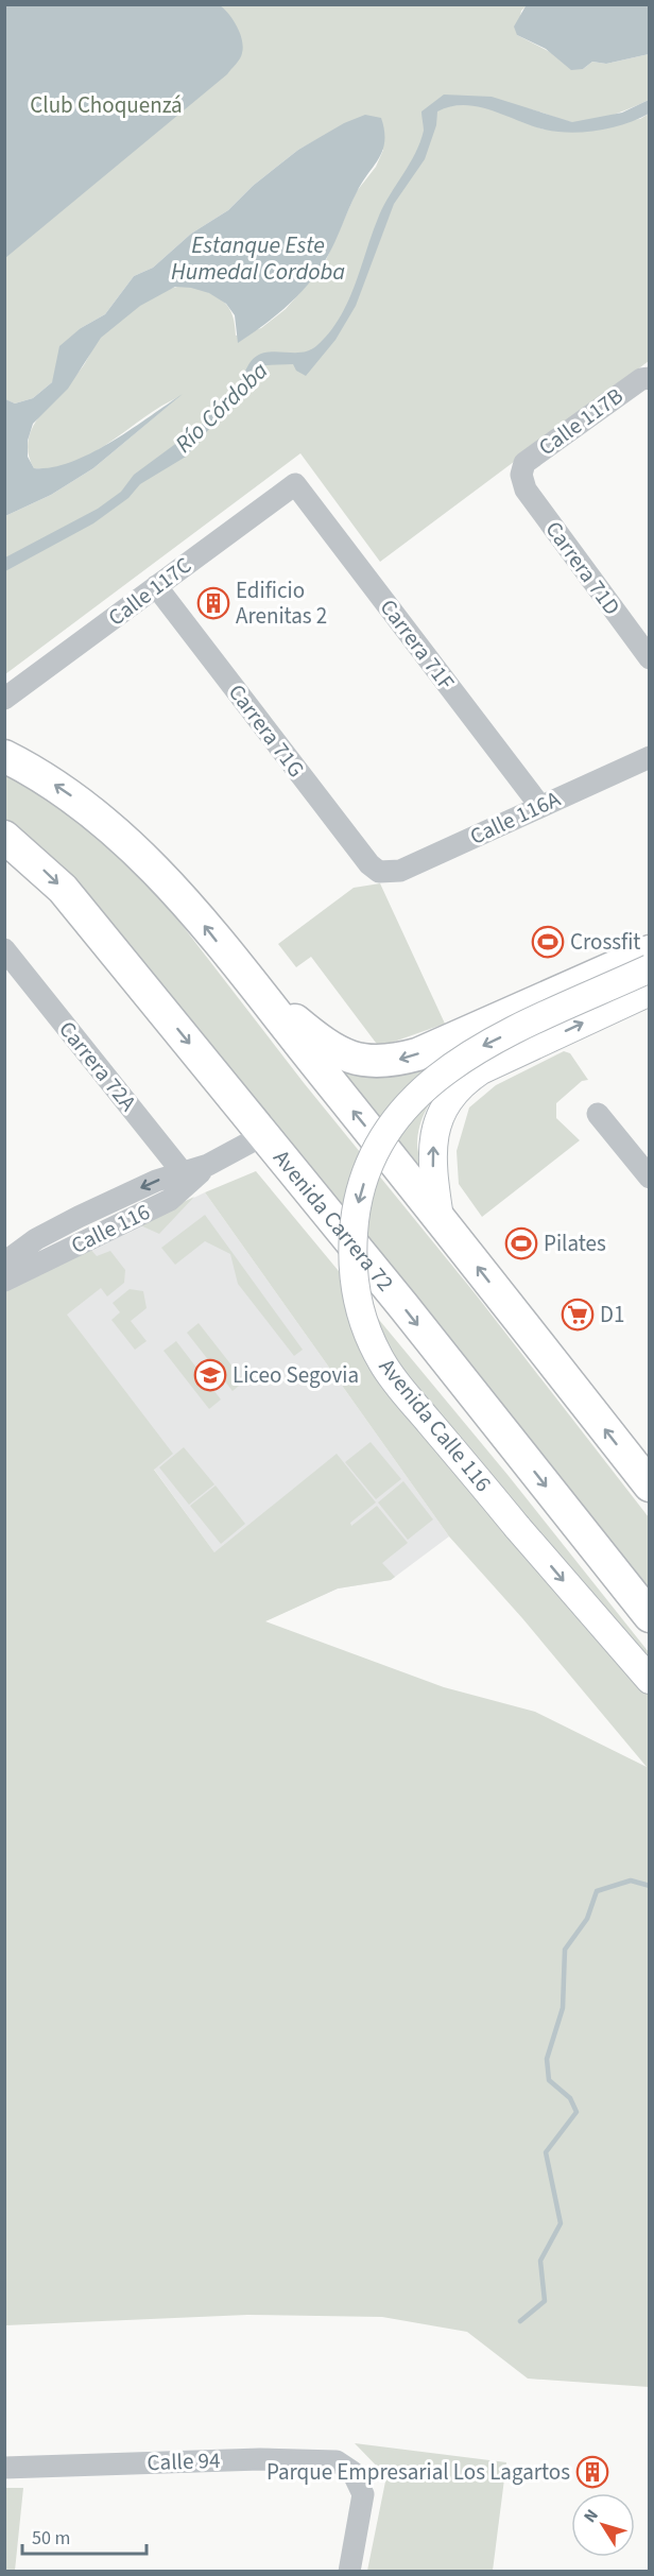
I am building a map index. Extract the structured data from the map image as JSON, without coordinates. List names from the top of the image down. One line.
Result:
{"streets":{"highway":["Avenida Carrera 72"],"main road":["Avenida Calle 116"],"street":["Calle 117B","Carrera 71D","Calle 117C","Carrera 71F","Carrera 71G","Calle 116A","Carrera 72A","Calle 116","Calle 94"]},"crossings":[["Calle 117B","Carrera 71D"],["Calle 117C","Carrera 71F"],["Calle 117C","Carrera 71G"],["Carrera 71F","Calle 116A"],["Carrera 71G","Calle 116A"],["Carrera 72A","Calle 116"],["Avenida Carrera 72","Calle 116"]],"water":["Estanque Este Humedal Cordoba","Río Córdoba"],"parks":["Club Choquenzá"],"places":{"building":["Edificio Arenitas 2","Parque Empresarial Los Lagartos"],"sports":["Crossfit","Pilates"],"supermarket":["D1"],"school or university":["Liceo Segovia"]},"scale_bar":"50 m","north":"top left"}
